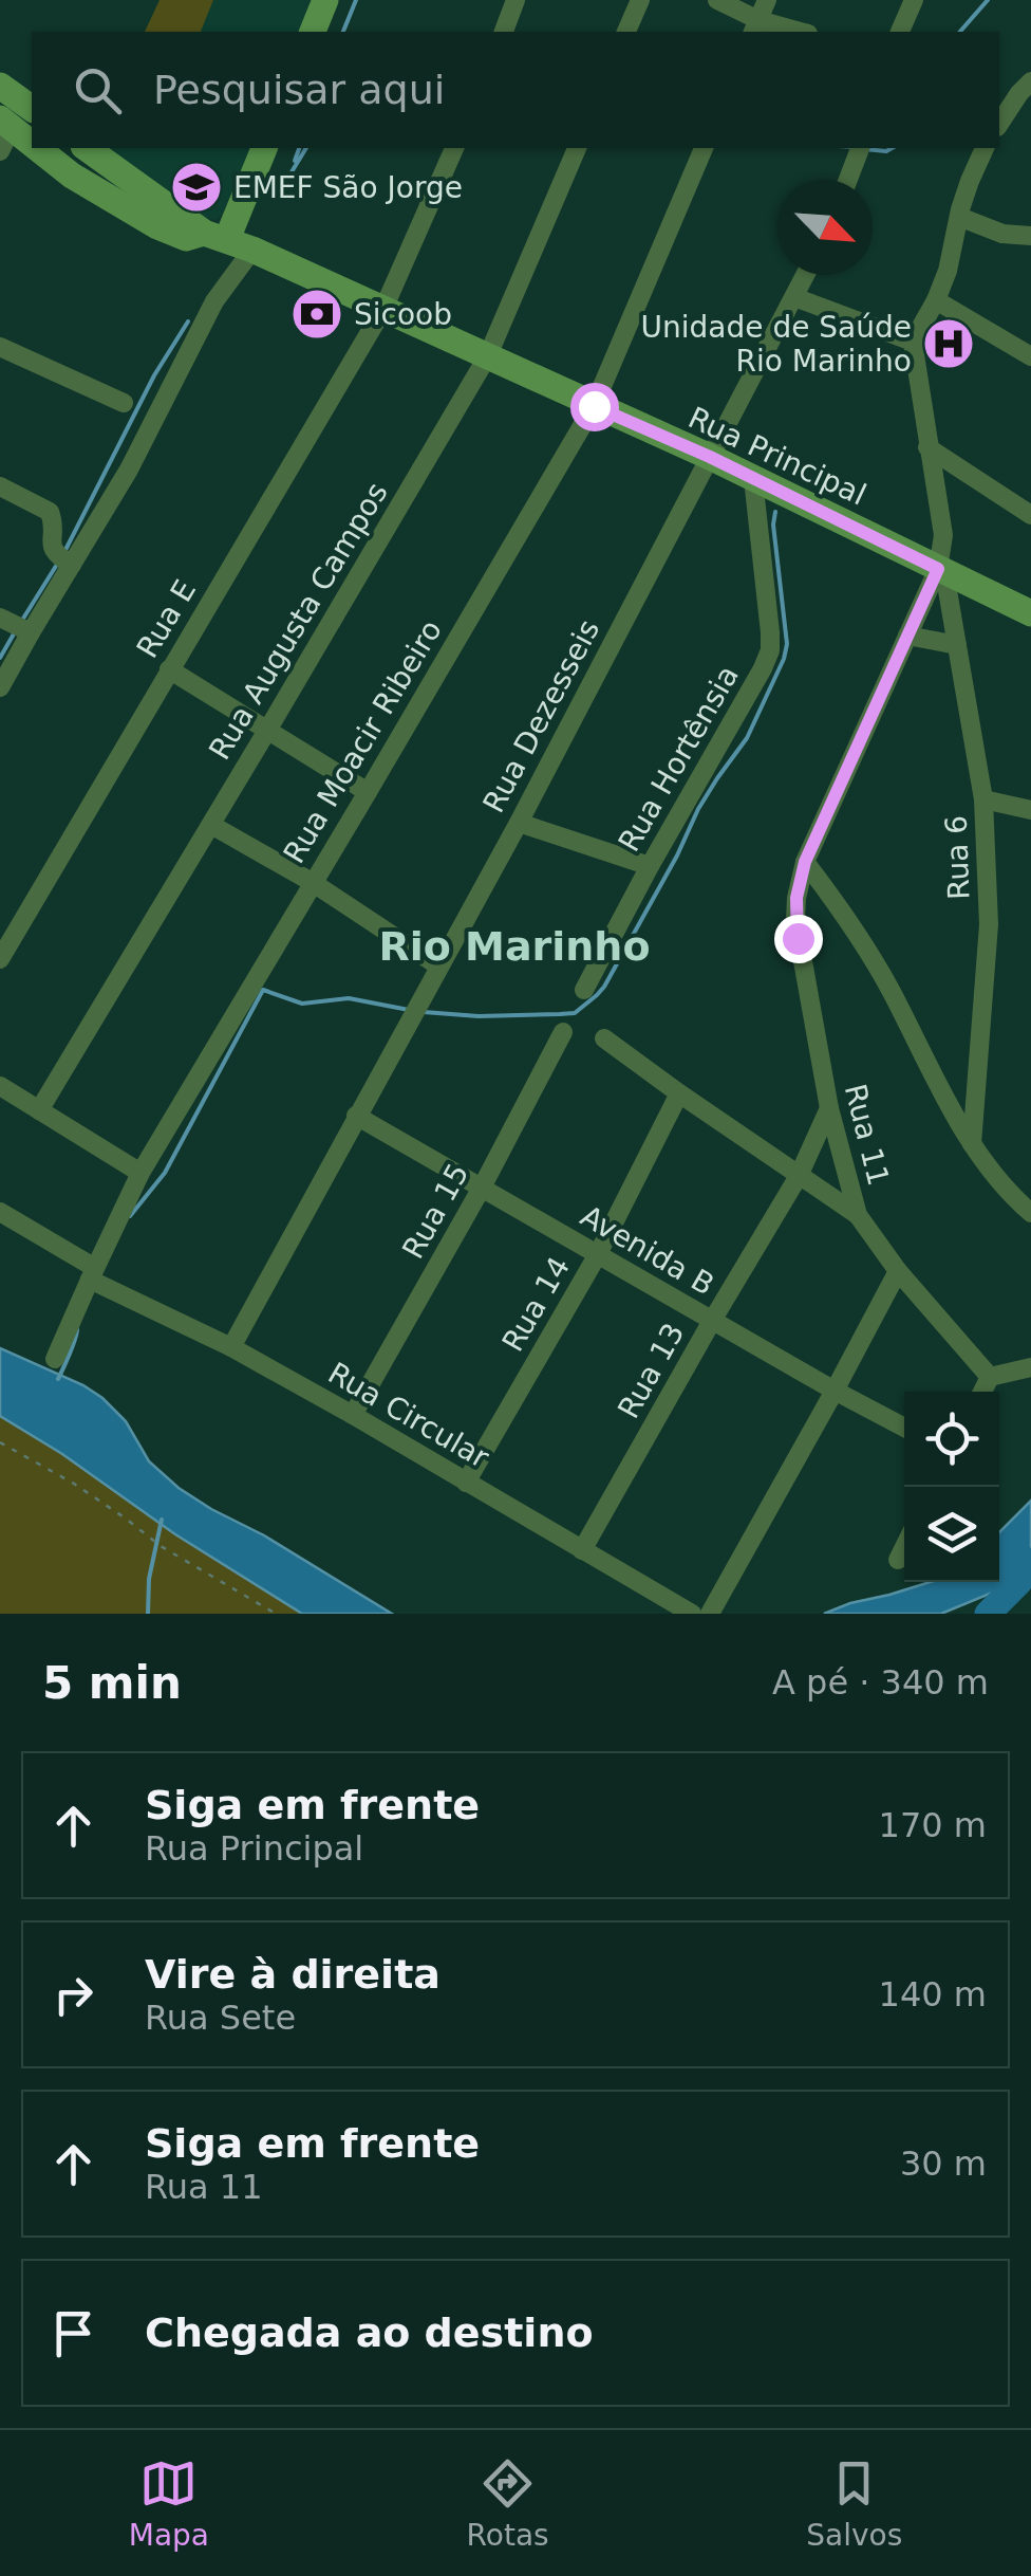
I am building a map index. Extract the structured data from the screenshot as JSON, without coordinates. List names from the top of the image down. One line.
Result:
{"streets":{"main road":["Rua Principal"],"street":["Rua E","Rua Augusta Campos","Rua Dezesseis","Rua Moacir Ribeiro","Rua Hortênsia","Rua 6","Rua 11","Rua 15","Avenida B","Rua 14","Rua 13","Rua Circular"]},"crossings":[["Rua Principal","Rua E"],["Rua Principal","Rua Augusta Campos"],["Rua Principal","Rua Dezesseis"],["Rua Principal","Rua Moacir Ribeiro"],["Rua Principal","Rua Hortênsia"],["Rua Principal","Rua 6"],["Rua Principal","Rua 11"],["Rua Dezesseis","Avenida B"],["Rua Dezesseis","Rua Circular"],["Rua Moacir Ribeiro","Rua Circular"],["Rua 6","Rua 11"],["Rua 11","Rua 13"],["Rua 15","Avenida B"],["Rua 15","Rua Circular"],["Avenida B","Rua 14"],["Avenida B","Rua 13"],["Rua 14","Rua Circular"],["Rua 13","Rua Circular"]],"districts":["Rio Marinho"],"places":{"school or university":["EMEF São Jorge"],"bank":["Sicoob"],"hospital":["Unidade de Saúde Rio Marinho"]},"north":"bottom right","page":{"search":"Pesquisar aqui","heading":["5 min","A pé · 340 m"],"list":[["Siga em frente","Rua Principal","170 m"],["Vire à direita","Rua Sete","140 m"],["Siga em frente","Rua 11","30 m"],"Chegada ao destino"],"nav":["Mapa","Rotas","Salvos"]}}
